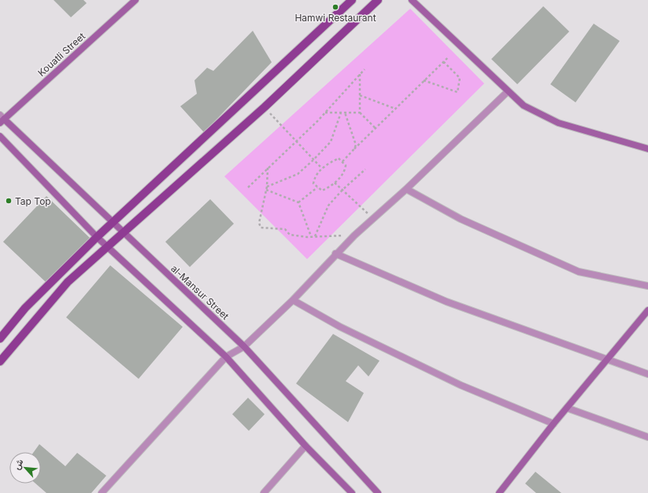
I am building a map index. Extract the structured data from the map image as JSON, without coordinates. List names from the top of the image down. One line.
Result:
{"streets":{"main road":["Kouatli Street","al-Mansur Street"]},"crossings":[["Kouatli Street","al-Mansur Street"]],"places":["Hamwi Restaurant","Tap Top"],"north":"top left"}
